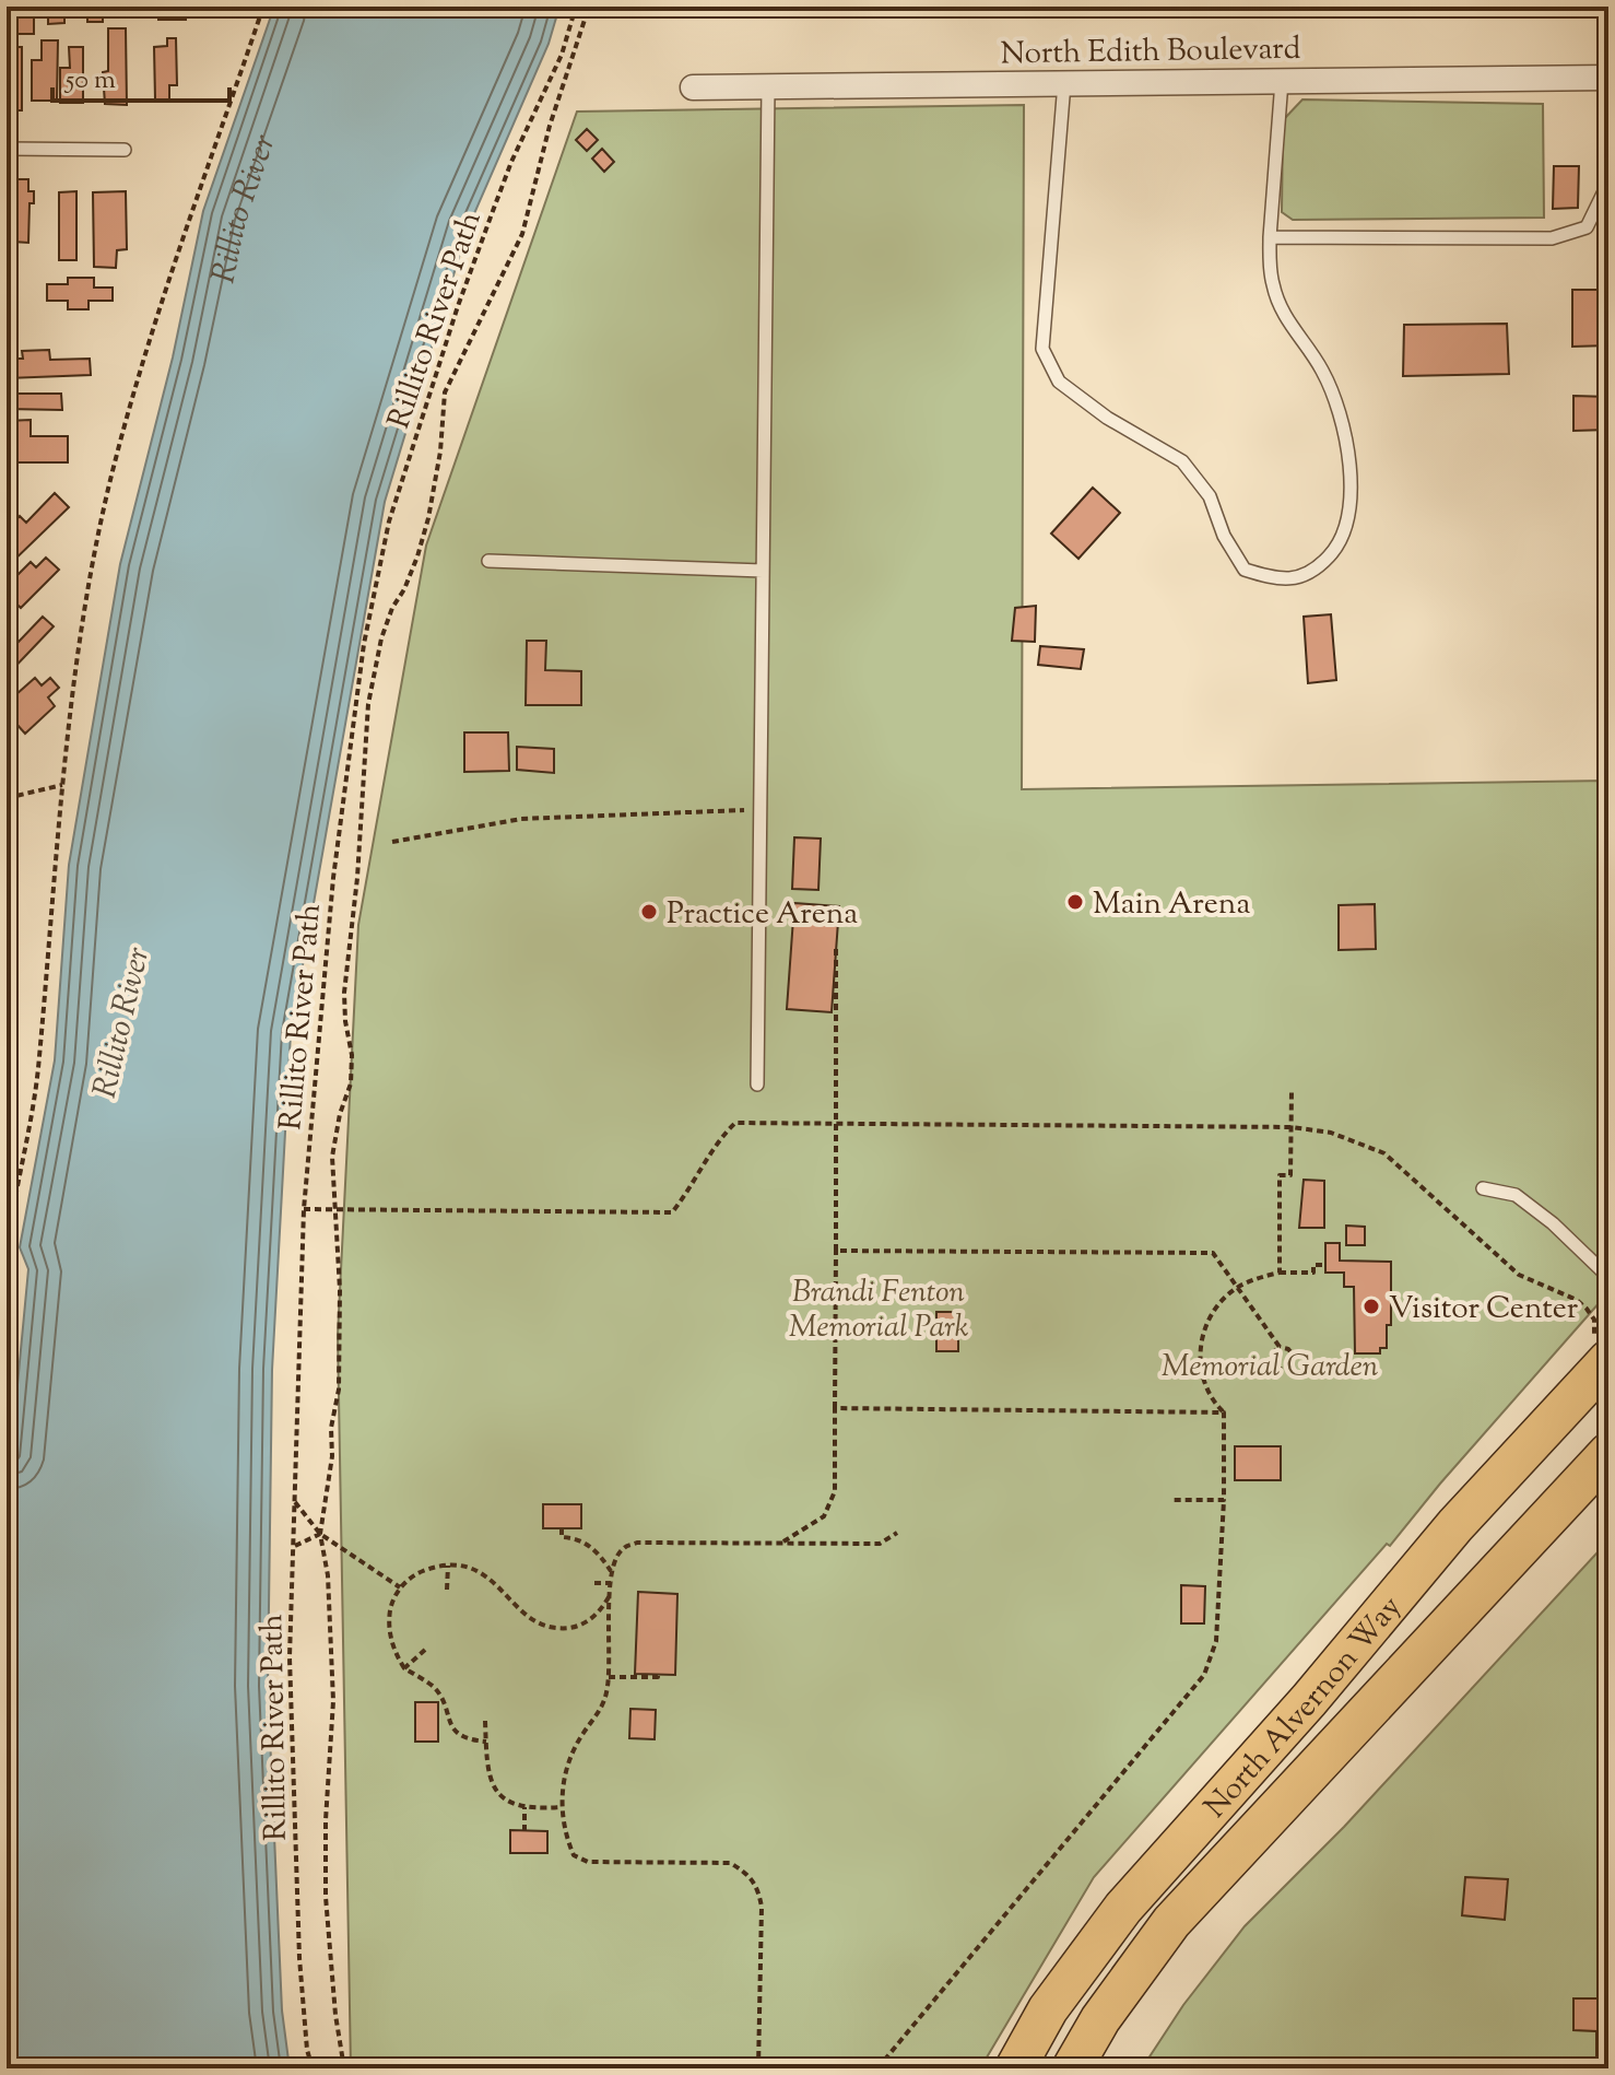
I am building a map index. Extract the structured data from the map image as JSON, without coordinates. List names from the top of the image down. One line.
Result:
{"streets":{"main road":["North Alvernon Way"],"street":["North Edith Boulevard"],"path":["Rillito River Path"]},"water":["Rillito River"],"parks":["Brandi Fenton Memorial Park","Memorial Garden"],"places":["Main Arena","Practice Arena","Visitor Center"],"scale_bar":"50 m"}
